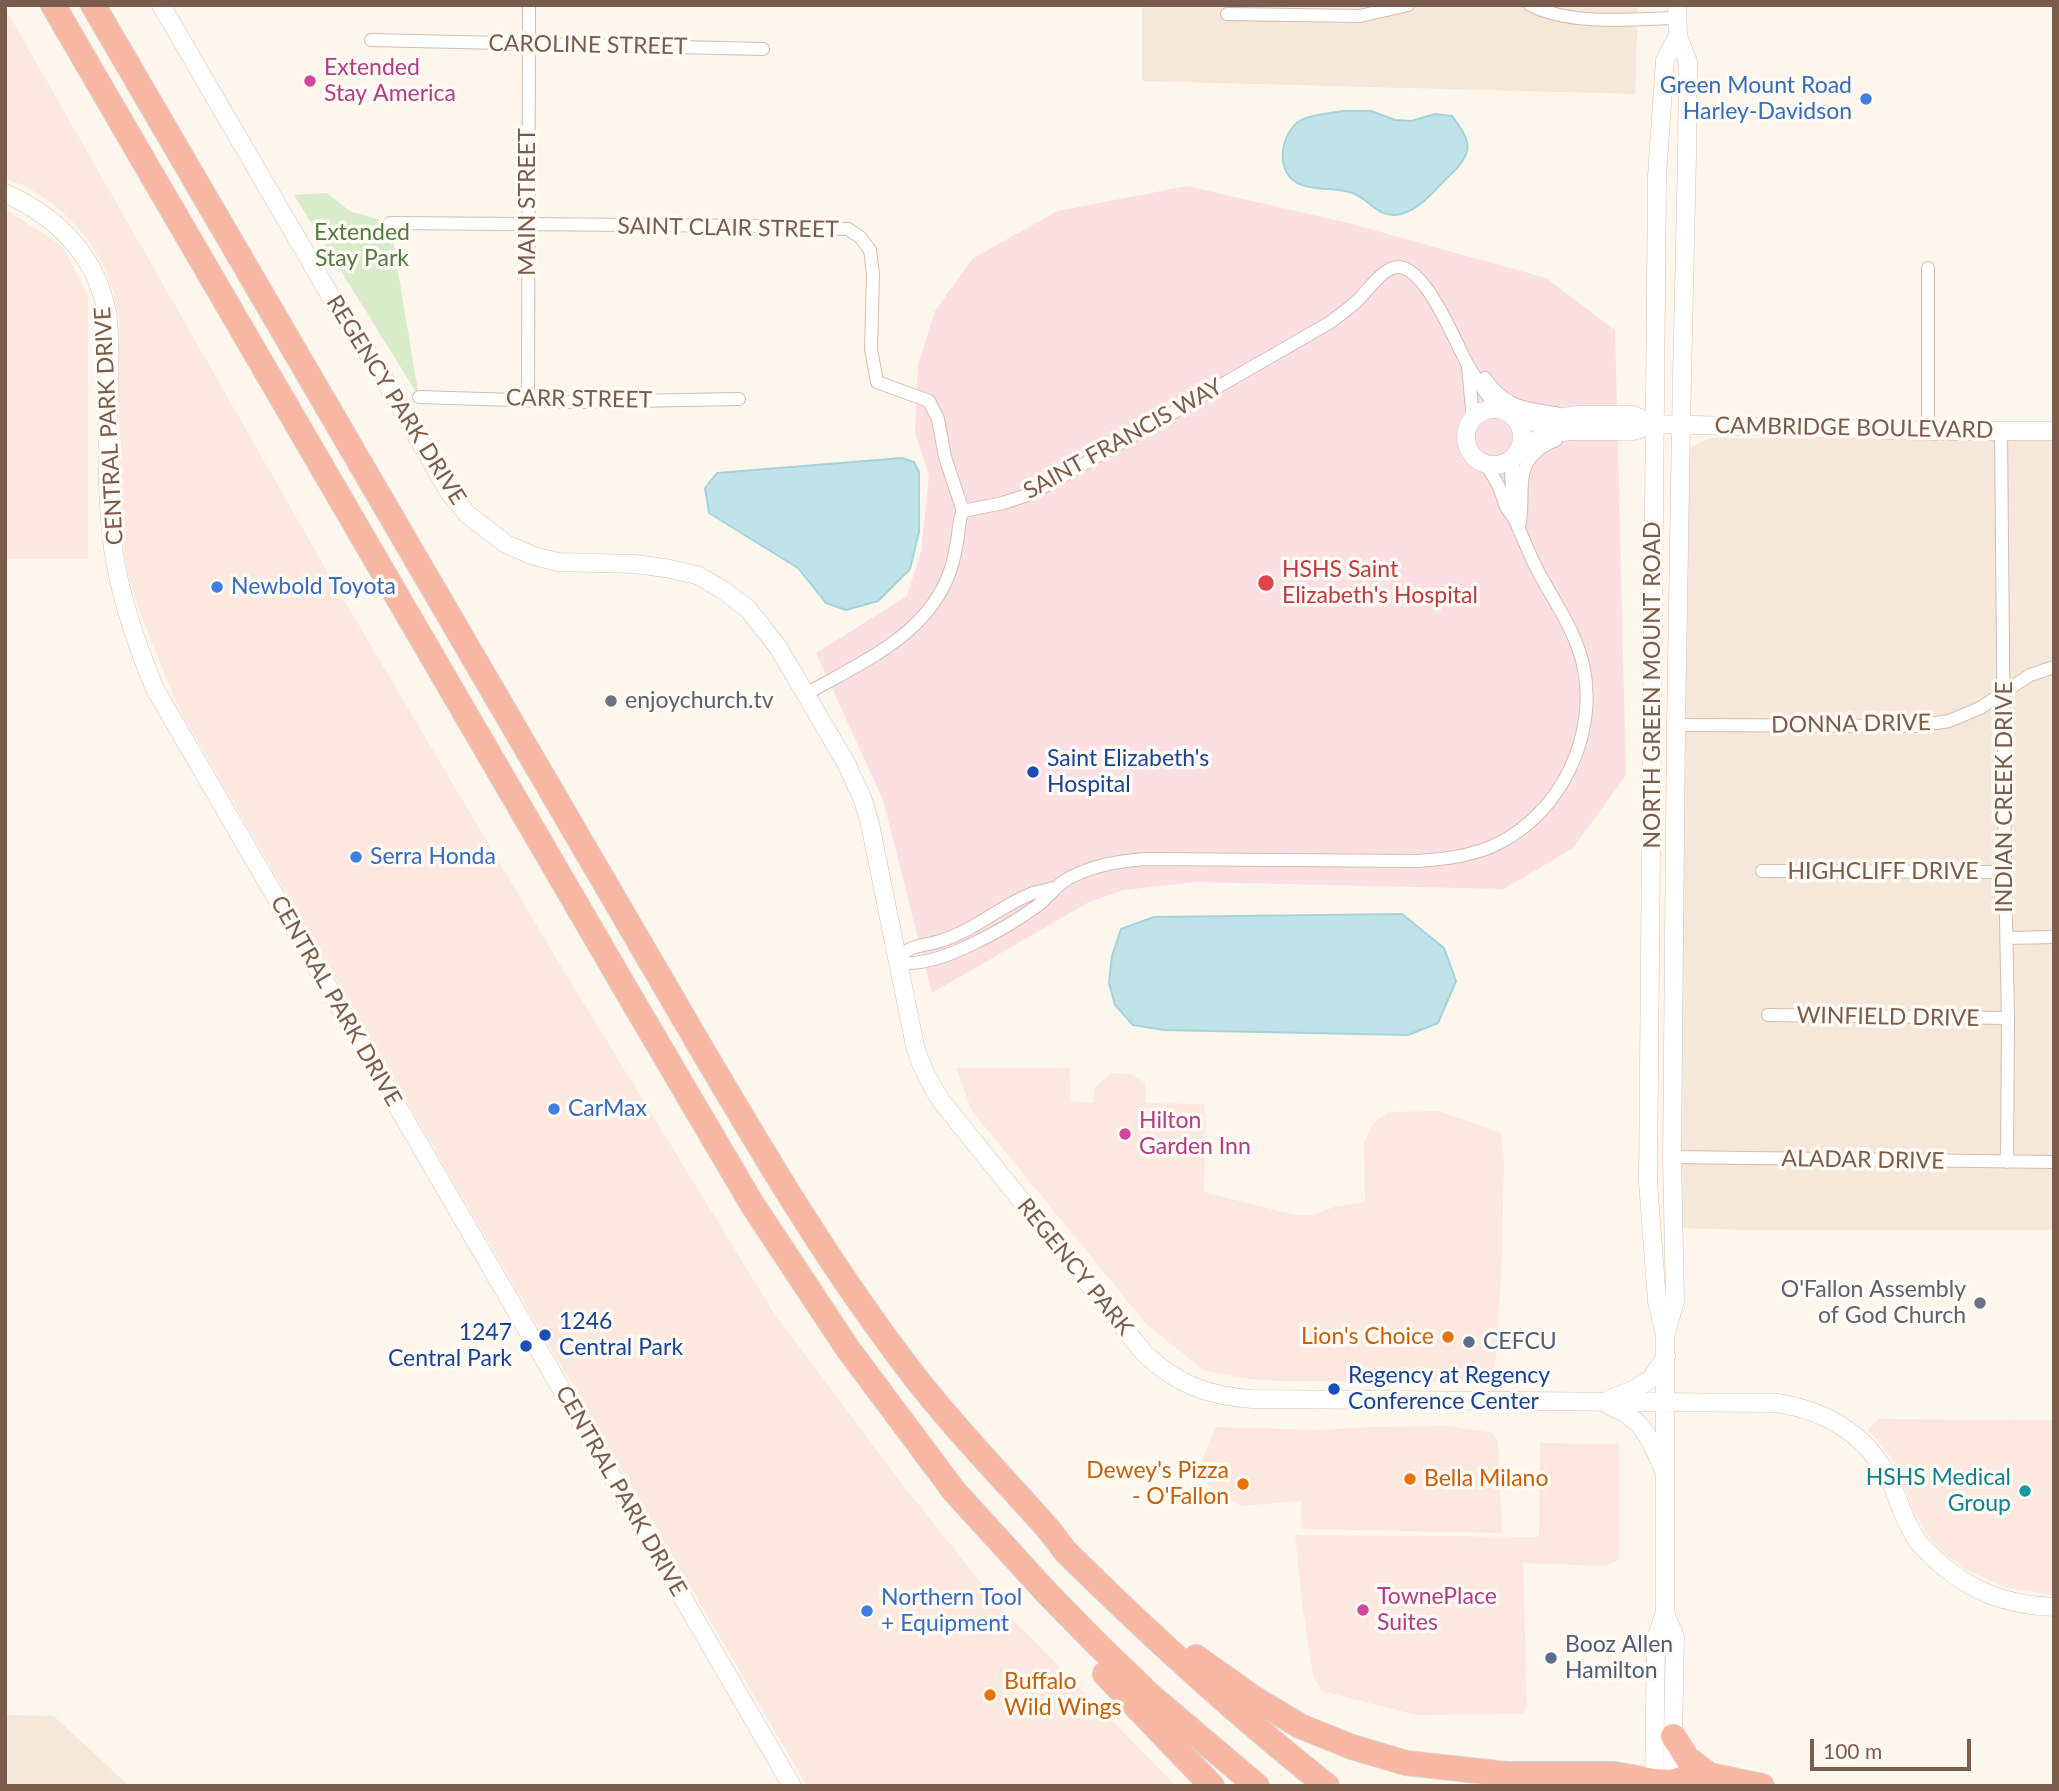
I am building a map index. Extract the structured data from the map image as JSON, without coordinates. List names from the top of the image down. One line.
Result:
{"streets":{"street":["CAROLINE STREET","MAIN STREET","SAINT CLAIR STREET","CARR STREET","REGENCY PARK DRIVE","CENTRAL PARK DRIVE","CAMBRIDGE BOULEVARD","SAINT FRANCIS WAY","NORTH GREEN MOUNT ROAD","DONNA DRIVE","INDIAN CREEK DRIVE","HIGHCLIFF DRIVE","WINFIELD DRIVE","ALADAR DRIVE","REGENCY PARK"]},"crossings":[["CAROLINE STREET","MAIN STREET"],["MAIN STREET","SAINT CLAIR STREET"],["MAIN STREET","CARR STREET"],["SAINT CLAIR STREET","SAINT FRANCIS WAY"],["REGENCY PARK DRIVE","REGENCY PARK"],["CAMBRIDGE BOULEVARD","SAINT FRANCIS WAY"],["CAMBRIDGE BOULEVARD","NORTH GREEN MOUNT ROAD"],["CAMBRIDGE BOULEVARD","INDIAN CREEK DRIVE"],["NORTH GREEN MOUNT ROAD","DONNA DRIVE"],["NORTH GREEN MOUNT ROAD","ALADAR DRIVE"],["NORTH GREEN MOUNT ROAD","REGENCY PARK"],["DONNA DRIVE","INDIAN CREEK DRIVE"],["INDIAN CREEK DRIVE","HIGHCLIFF DRIVE"],["INDIAN CREEK DRIVE","WINFIELD DRIVE"],["INDIAN CREEK DRIVE","ALADAR DRIVE"]],"parks":["Extended Stay Park"],"places":["Extended Stay America","Green Mount Road Harley-Davidson","HSHS Saint Elizabeth's Hospital","Newbold Toyota","enjoychurch.tv","Saint Elizabeth's Hospital","Serra Honda","CarMax","Hilton Garden Inn","O'Fallon Assembly of God Church","1246 Central Park","Lion's Choice","CEFCU","1247 Central Park","Regency at Regency Conference Center","Bella Milano","Dewey's Pizza - O'Fallon","HSHS Medical Group","TownePlace Suites","Northern Tool + Equipment","Booz Allen Hamilton","Buffalo Wild Wings"],"scale_bar":"100 m"}
